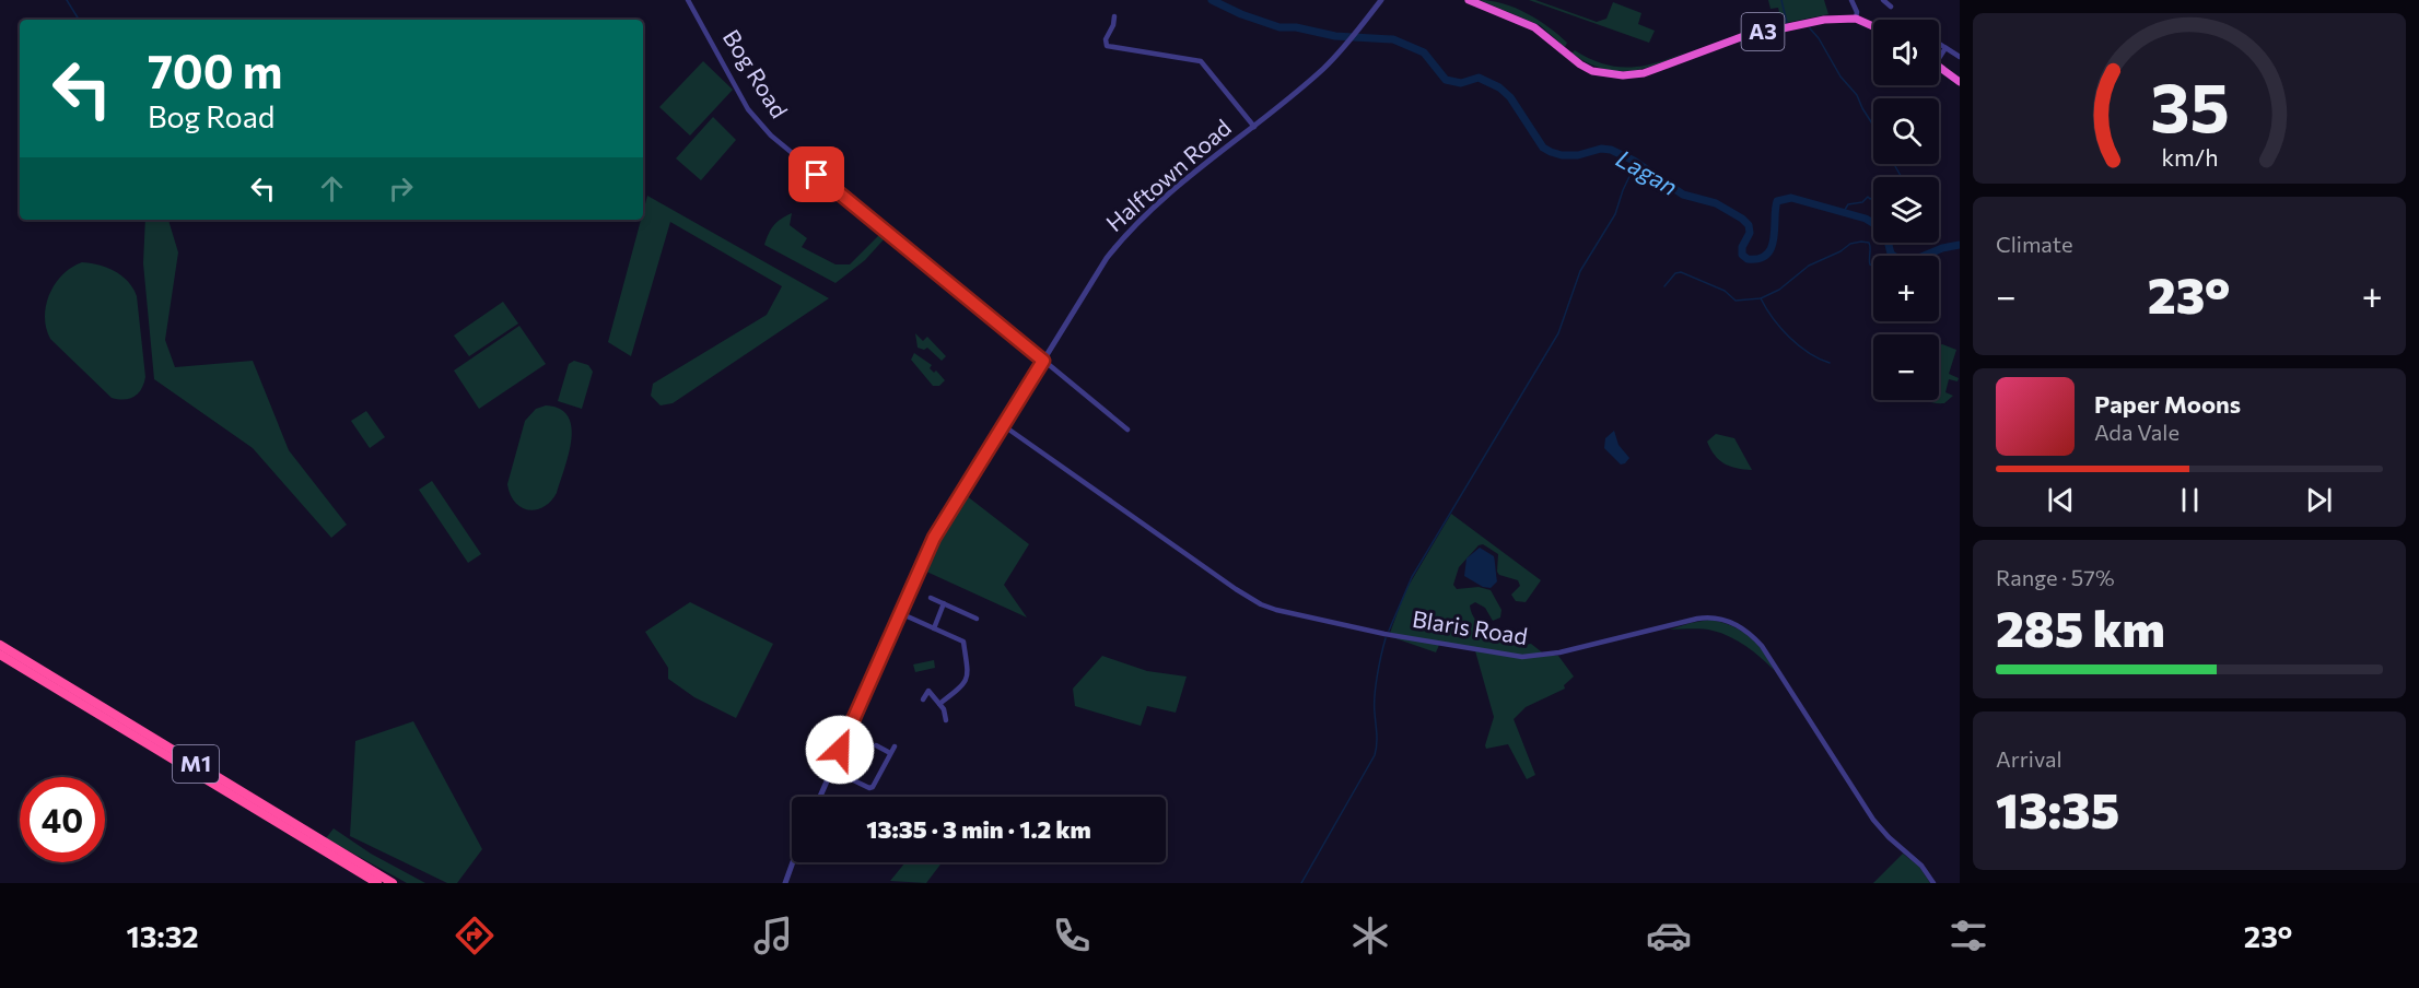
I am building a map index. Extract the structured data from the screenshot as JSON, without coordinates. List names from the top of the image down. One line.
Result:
{"streets":{"highway":["A3","M1"],"street":["Bog Road","Halftown Road","Blaris Road"]},"crossings":[["Bog Road","Halftown Road"],["Halftown Road","Blaris Road"]],"water":["Lagan"],"page":{"map_buttons":["+","−"],"turn":["700 m","Bog Road"],"tile":["Climate",["Range · 57%","285 km"],["Arrival","13:35"]],"heat":["−","23°","+"],"song":["Paper Moons","Ada Vale"],"limit":"40","trip":"13:35 · 3 min · 1.2 km","tabs":["13:32","23°"],"gauge":["35","km/h"]}}
